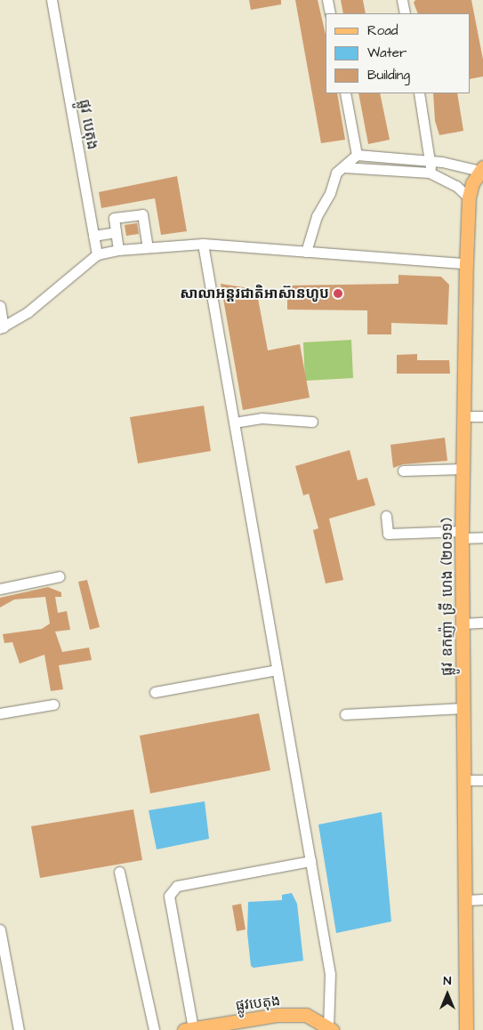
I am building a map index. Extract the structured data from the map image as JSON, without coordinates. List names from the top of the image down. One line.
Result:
{"streets":{"main road":["ផ្លូវ ឧកញ៉ា ទ្រី ហេង (២០១១)","ផ្លូវបេតុង"],"street":["ផ្លូវ បេតុង"]},"places":["សាលាអន្ដរជាតិអាស៊ានហូប"],"legend":["Road","Water","Building"],"north":"top"}
